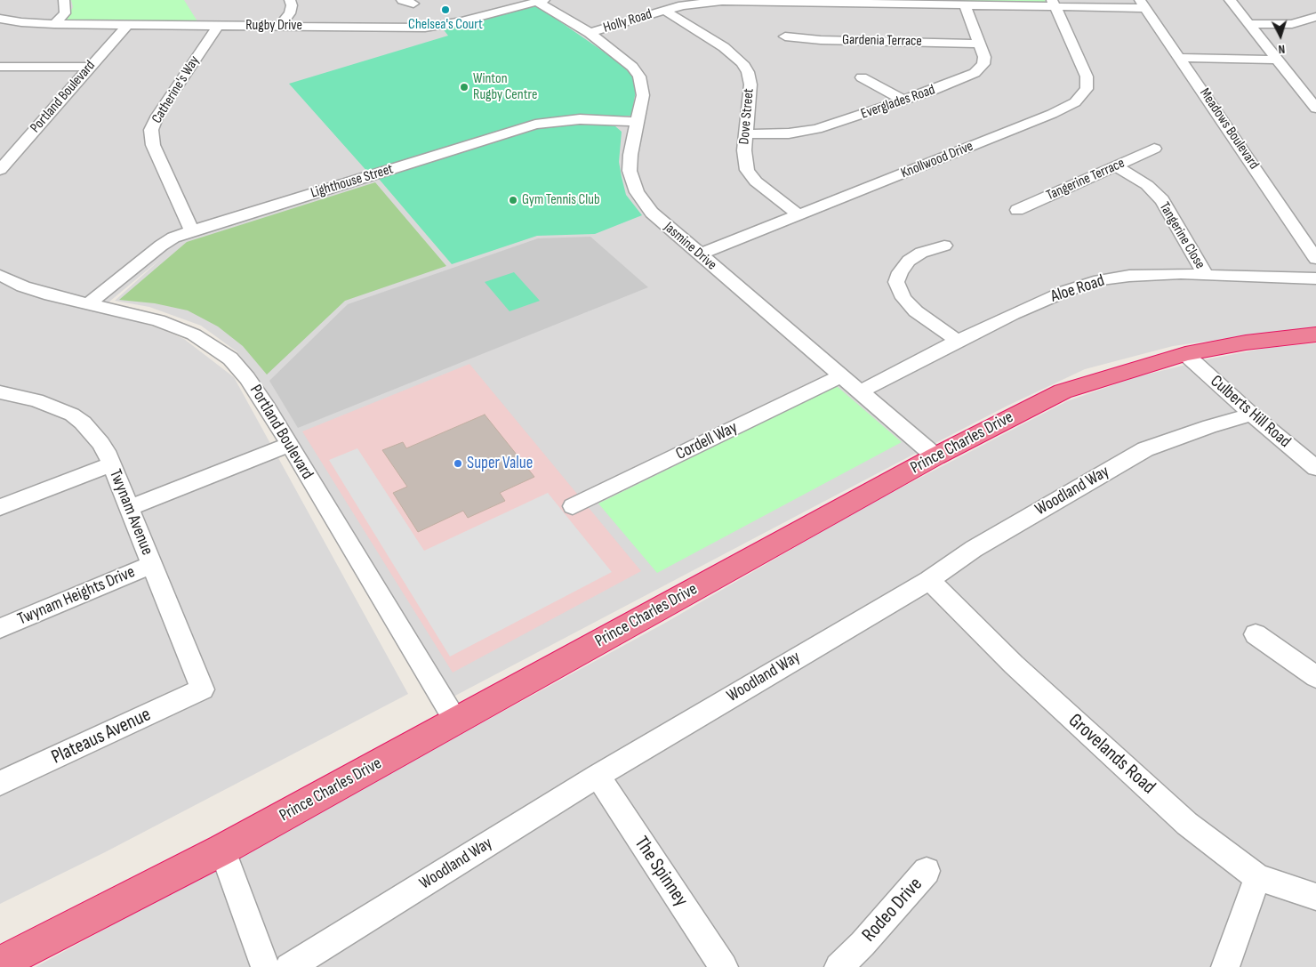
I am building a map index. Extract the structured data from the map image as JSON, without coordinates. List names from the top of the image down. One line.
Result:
{"streets":{"highway":["Prince Charles Drive"],"street":["Holly Road","Rugby Drive","Gardenia Terrace","Catherine's Way","Portland Boulevard","Everglades Road","Dove Street","Meadows Boulevard","Knollwood Drive","Tangerine Terrace","Lighthouse Street","Tangerine Close","Jasmine Drive","Aloe Road","Culberts Hill Road","Cordell Way","Woodland Way","Twynam Avenue","Twynam Heights Drive","Plateaus Avenue","Grovelands Road","The Spinney","Rodeo Drive"]},"crossings":[["Holly Road","Everglades Road"],["Holly Road","Dove Street"],["Holly Road","Meadows Boulevard"],["Holly Road","Knollwood Drive"],["Holly Road","Jasmine Drive"],["Rugby Drive","Catherine's Way"],["Rugby Drive","Portland Boulevard"],["Rugby Drive","Jasmine Drive"],["Gardenia Terrace","Everglades Road"],["Catherine's Way","Lighthouse Street"],["Portland Boulevard","Lighthouse Street"],["Portland Boulevard","Prince Charles Drive"],["Everglades Road","Dove Street"],["Dove Street","Knollwood Drive"],["Knollwood Drive","Jasmine Drive"],["Tangerine Terrace","Tangerine Close"],["Lighthouse Street","Jasmine Drive"],["Tangerine Close","Aloe Road"],["Jasmine Drive","Aloe Road"],["Jasmine Drive","Cordell Way"],["Jasmine Drive","Prince Charles Drive"],["Culberts Hill Road","Prince Charles Drive"],["Culberts Hill Road","Woodland Way"],["Woodland Way","Grovelands Road"],["Woodland Way","The Spinney"],["Twynam Avenue","Twynam Heights Drive"],["Twynam Avenue","Plateaus Avenue"]],"places":["Chelsea's Court","Winton Rugby Centre","Gym Tennis Club","Super Value"],"north":"bottom"}
